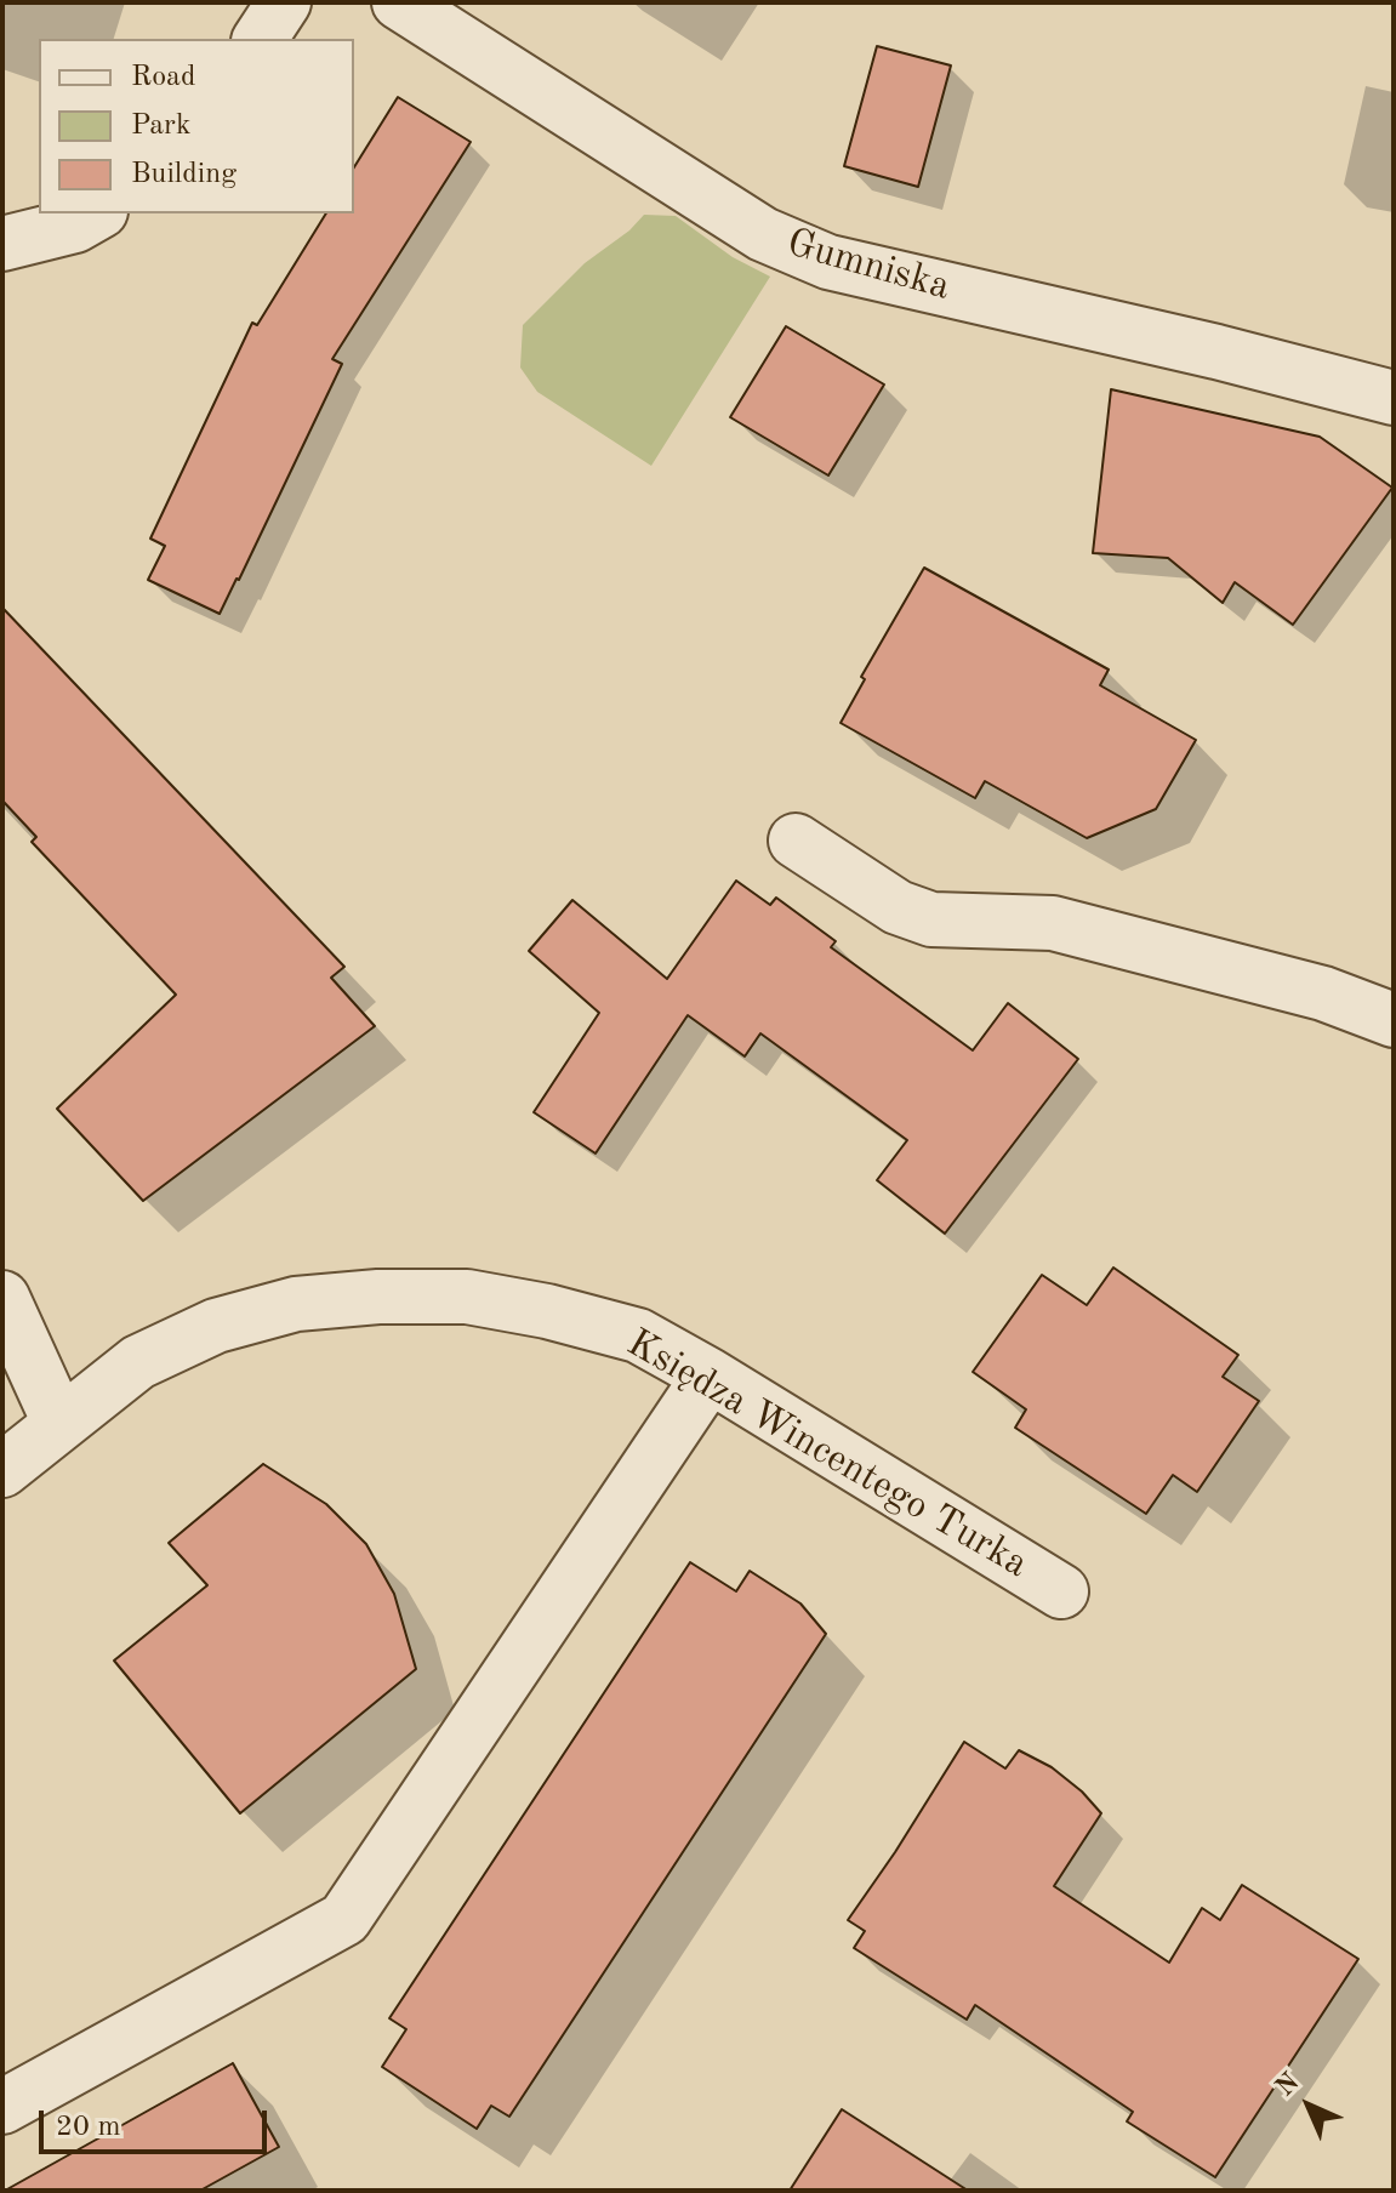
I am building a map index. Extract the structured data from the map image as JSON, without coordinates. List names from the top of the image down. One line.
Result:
{"streets":{"street":["Gumniska","Księdza Wincentego Turka"]},"legend":["Road","Park","Building"],"scale_bar":"20 m","north":"top left"}
